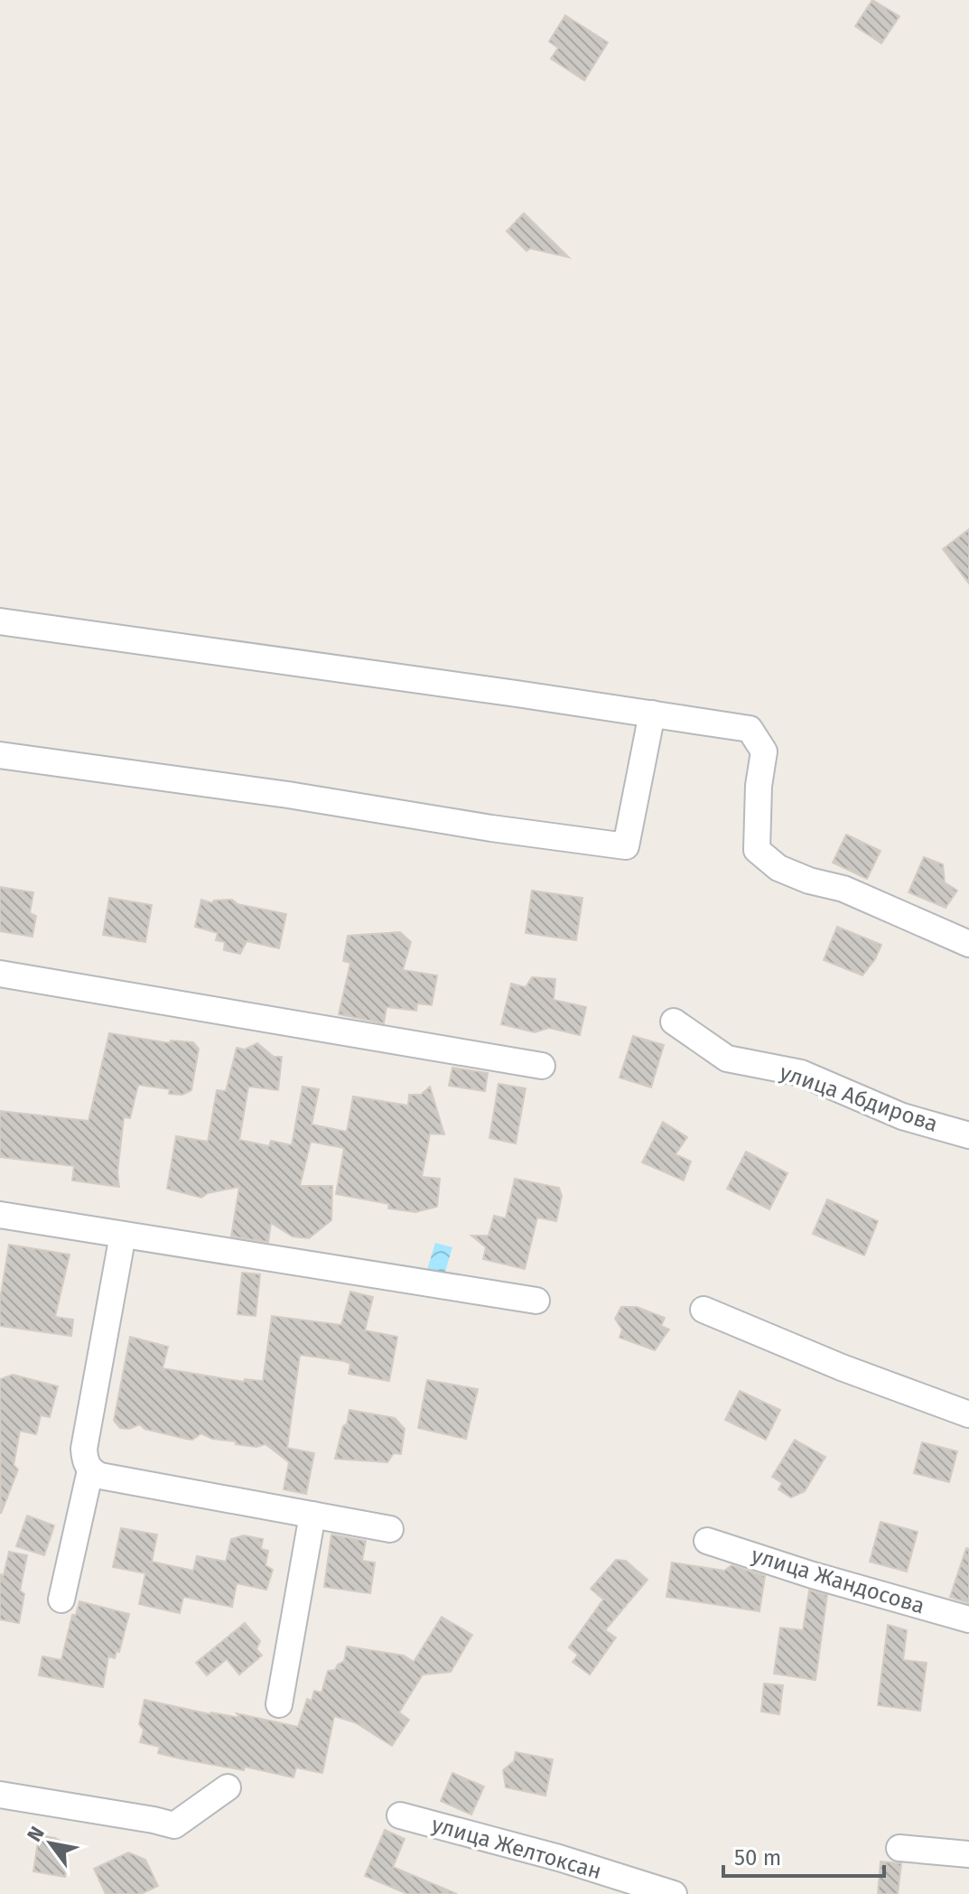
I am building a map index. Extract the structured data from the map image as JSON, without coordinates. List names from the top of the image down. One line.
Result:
{"streets":{"street":["улица Абдирова","улица Жандосова","улица Желтоксан"]},"scale_bar":"50 m","north":"top left"}
